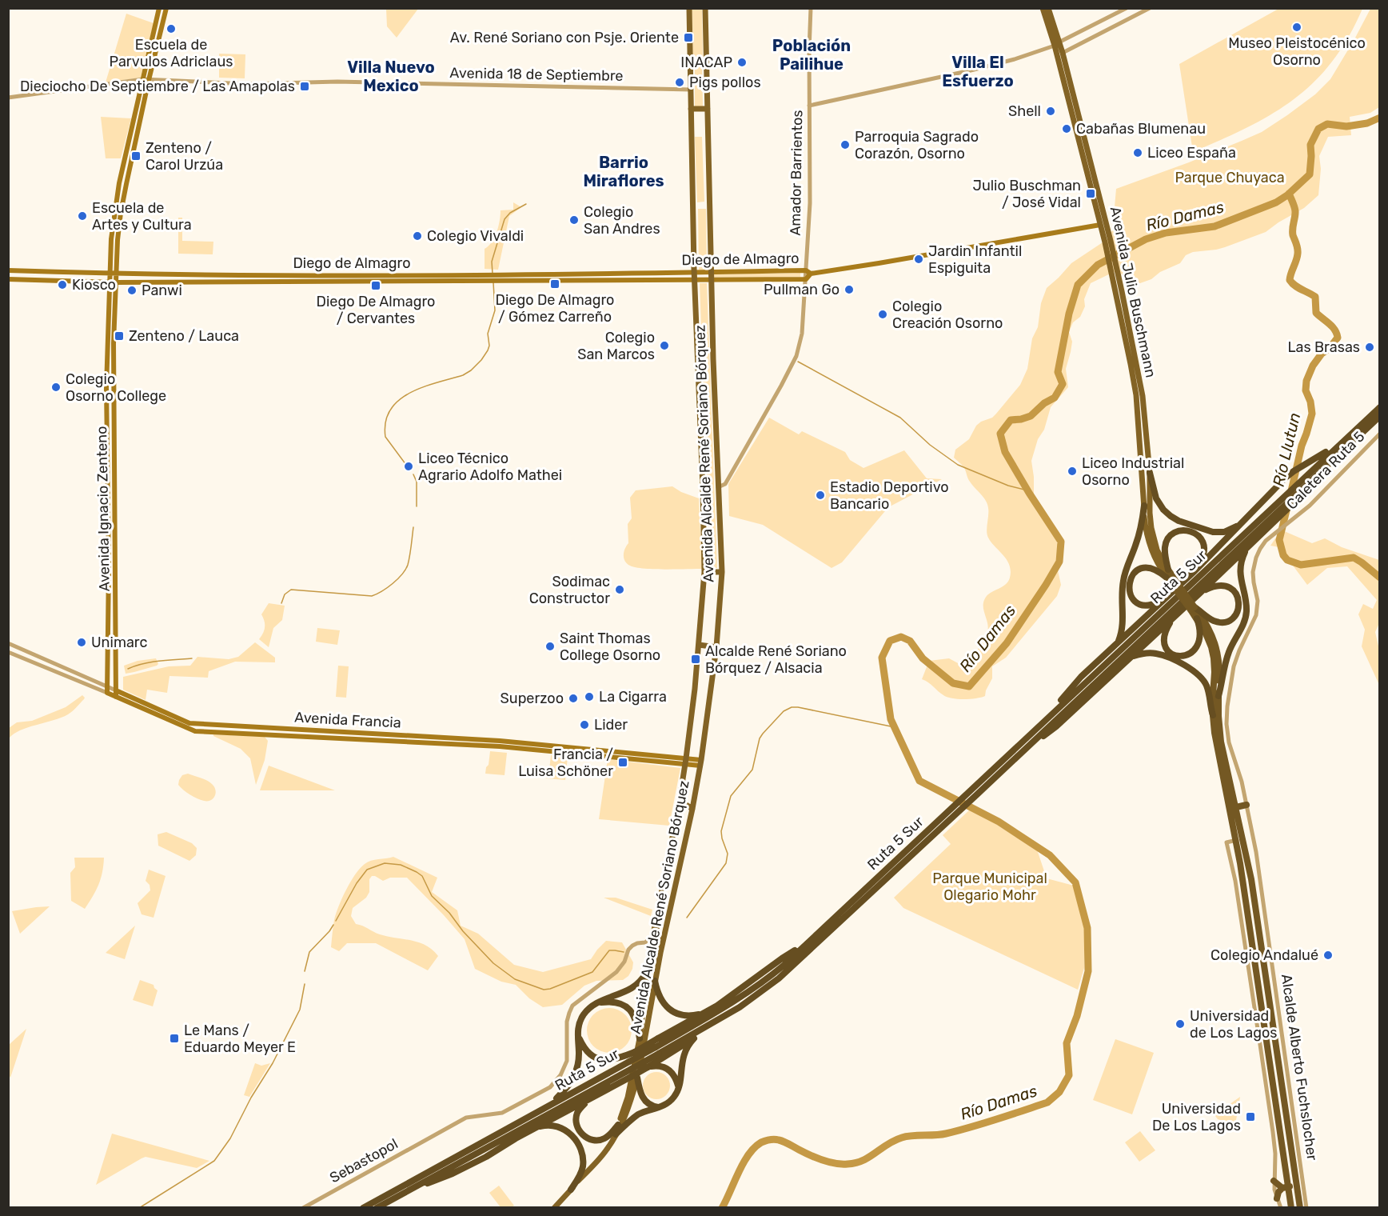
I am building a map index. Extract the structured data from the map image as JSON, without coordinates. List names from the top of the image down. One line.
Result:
{"streets":{"highway":["Avenida Julio Buschmann","Ruta 5 Sur","Alcalde Alberto Fuchslocher"],"main road":["Diego de Almagro","Avenida Alcalde René Soriano Bórquez","Avenida Ignacio Zenteno","Avenida Francia"],"street":["Avenida 18 de Septiembre","Amador Barrientos","Caletera Ruta 5","Sebastopol"]},"crossings":[["Avenida 18 de Septiembre","Avenida Alcalde René Soriano Bórquez"],["Avenida 18 de Septiembre","Avenida Ignacio Zenteno"],["Amador Barrientos","Diego de Almagro"],["Diego de Almagro","Avenida Alcalde René Soriano Bórquez"],["Diego de Almagro","Avenida Ignacio Zenteno"],["Avenida Julio Buschmann","Alcalde Alberto Fuchslocher"],["Avenida Alcalde René Soriano Bórquez","Ruta 5 Sur"],["Avenida Alcalde René Soriano Bórquez","Avenida Francia"],["Caletera Ruta 5","Alcalde Alberto Fuchslocher"],["Avenida Ignacio Zenteno","Avenida Francia"]],"districts":["Población Pailihue","Villa El Esfuerzo","Villa Nuevo Mexico","Barrio Miraflores"],"water":["Río Damas","Río Llutun"],"parks":["Parque Chuyaca","Parque Municipal Olegario Mohr"],"places":{"other":["Museo Pleistocénico Osorno","Escuela de Parvulos Adriclaus","INACAP","Pigs pollos","Shell","Cabañas Blumenau","Parroquia Sagrado Corazón, Osorno","Liceo España","Escuela de Artes y Cultura","Colegio San Andres","Colegio Vivaldi","Jardin Infantil Espiguita","Kiosco","Pullman Go","Panwi","Colegio Creación Osorno","Colegio San Marcos","Las Brasas","Colegio Osorno College","Liceo Técnico Agrario Adolfo Mathei","Liceo Industrial Osorno","Estadio Deportivo Bancario","Sodimac Constructor","Unimarc","Saint Thomas College Osorno","La Cigarra","Superzoo","Lider","Colegio Andalué","Universidad de Los Lagos"],"transit":["Av. René Soriano con Psje. Oriente","Dieciocho De Septiembre / Las Amapolas","Zenteno / Carol Urzúa","Julio Buschman / José Vidal","Diego De Almagro / Gómez Carreño","Diego De Almagro / Cervantes","Zenteno / Lauca","Alcalde René Soriano Bórquez / Alsacia","Francia / Luisa Schöner","Le Mans / Eduardo Meyer E","Universidad De Los Lagos"]}}
